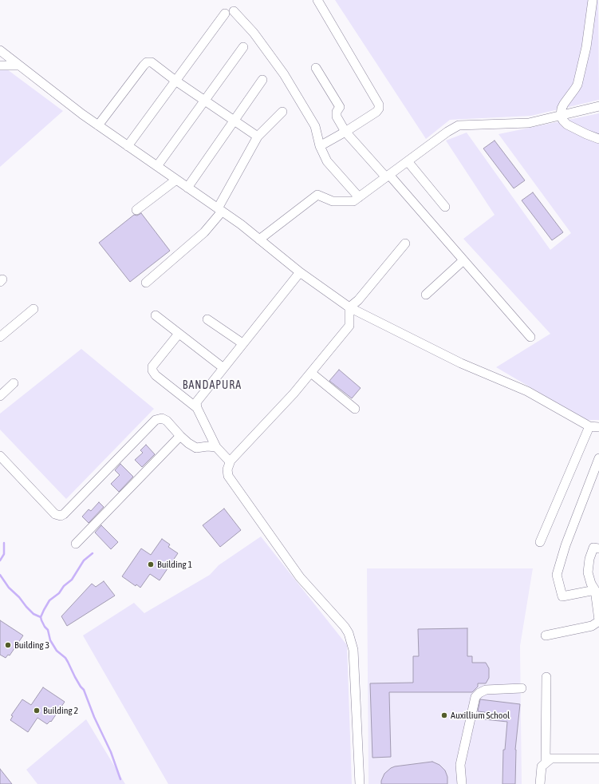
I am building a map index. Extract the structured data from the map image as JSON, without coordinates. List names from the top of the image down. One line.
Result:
{"districts":["BANDAPURA"],"places":["Building 1","Building 3","Building 2","Auxillium School"]}
